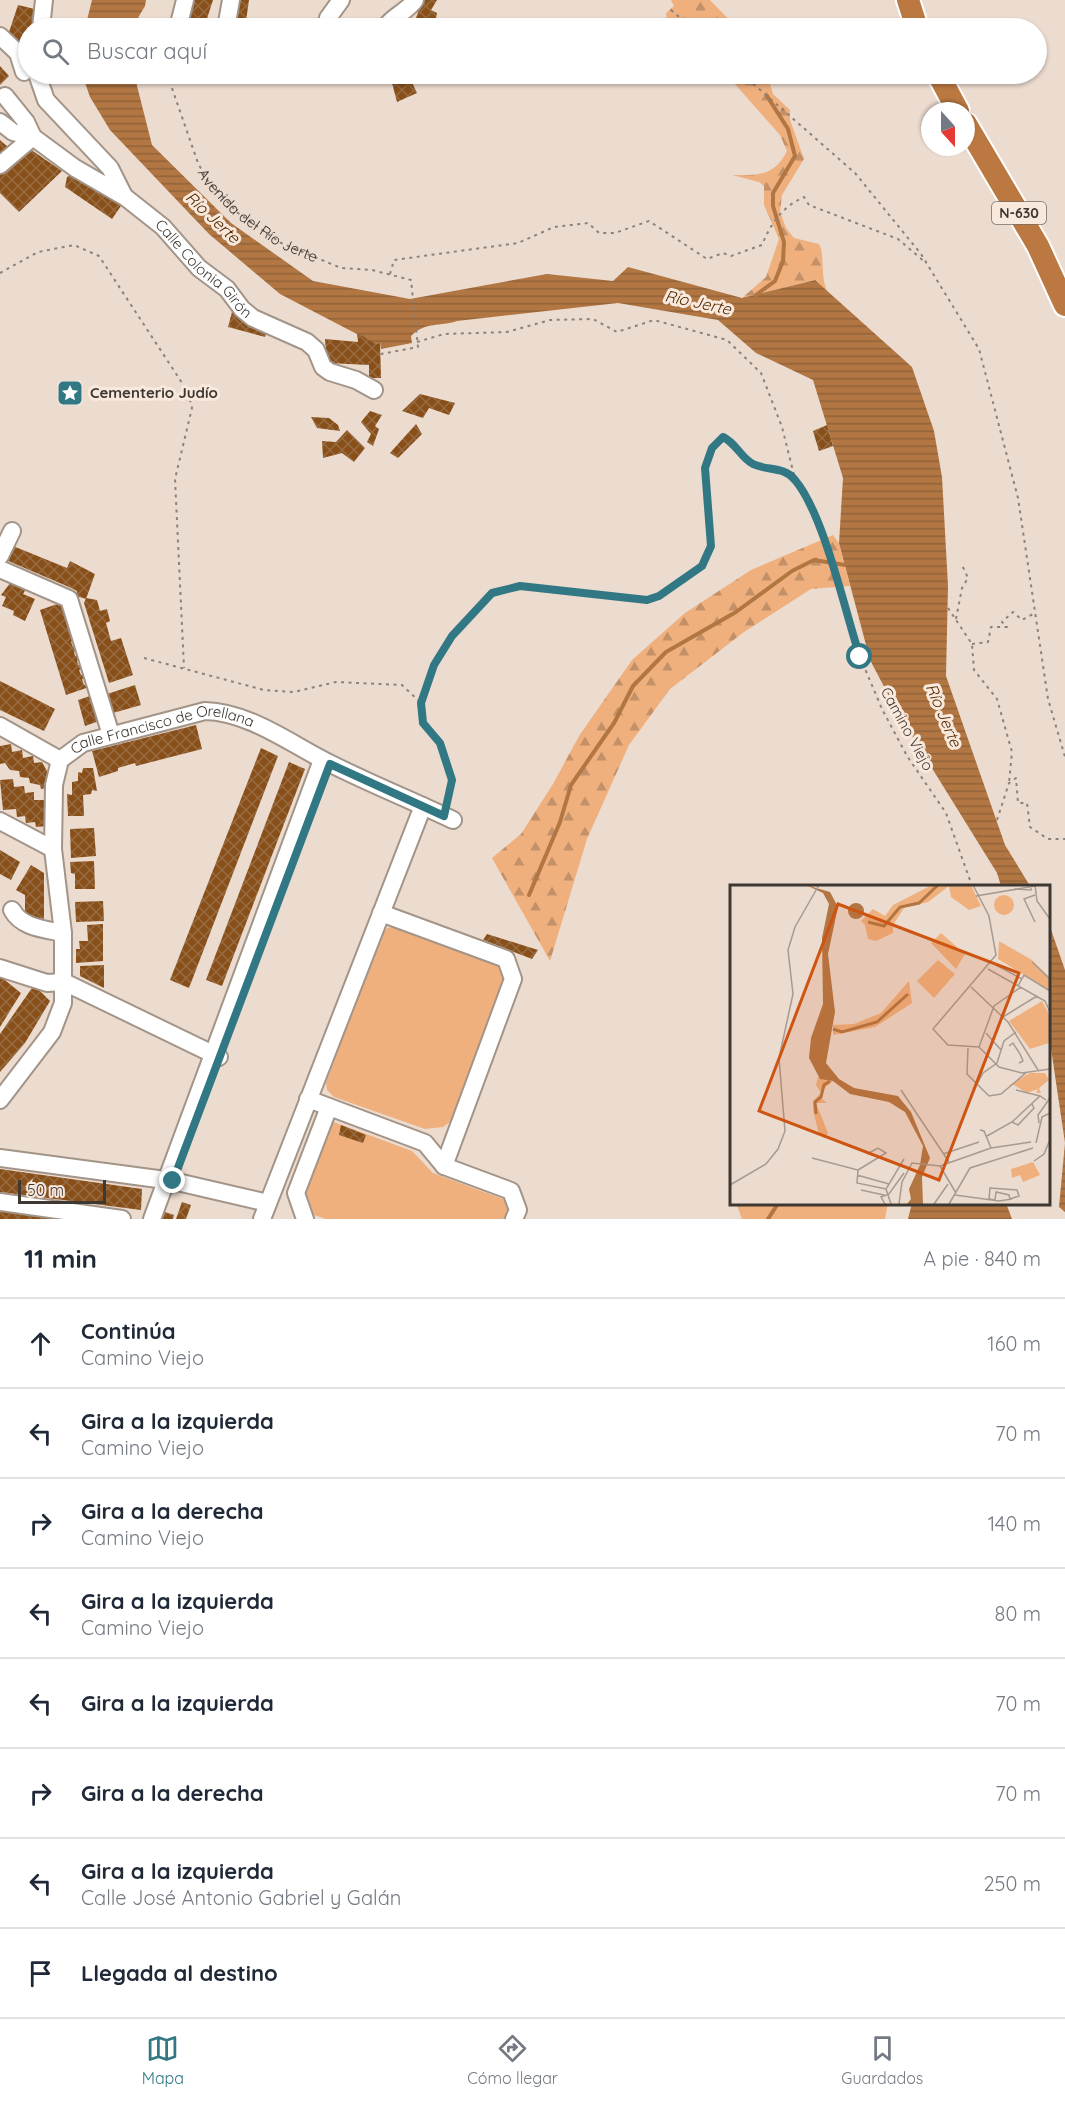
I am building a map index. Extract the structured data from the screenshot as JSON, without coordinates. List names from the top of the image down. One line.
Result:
{"streets":{"highway":["N-630"],"street":["Calle Colonia Girón","Calle Francisco de Orellana"],"path":["Avenida del Río Jerte","Camino Viejo"]},"crossings":[["Avenida del Río Jerte","Camino Viejo"]],"water":["Río Jerte"],"places":{"place":["Cementerio Judío"]},"scale_bar":"50 m","north":"bottom","page":{"search":"Buscar aquí","scale":"50 m","heading":["11 min","A pie · 840 m"],"list":[["Continúa","Camino Viejo","160 m"],["Gira a la izquierda","Camino Viejo","70 m"],["Gira a la derecha","Camino Viejo","140 m"],["Gira a la izquierda","Camino Viejo","80 m"],["Gira a la izquierda","70 m"],["Gira a la derecha","70 m"],["Gira a la izquierda","Calle José Antonio Gabriel y Galán","250 m"],"Llegada al destino"],"nav":["Mapa","Cómo llegar","Guardados"]}}
